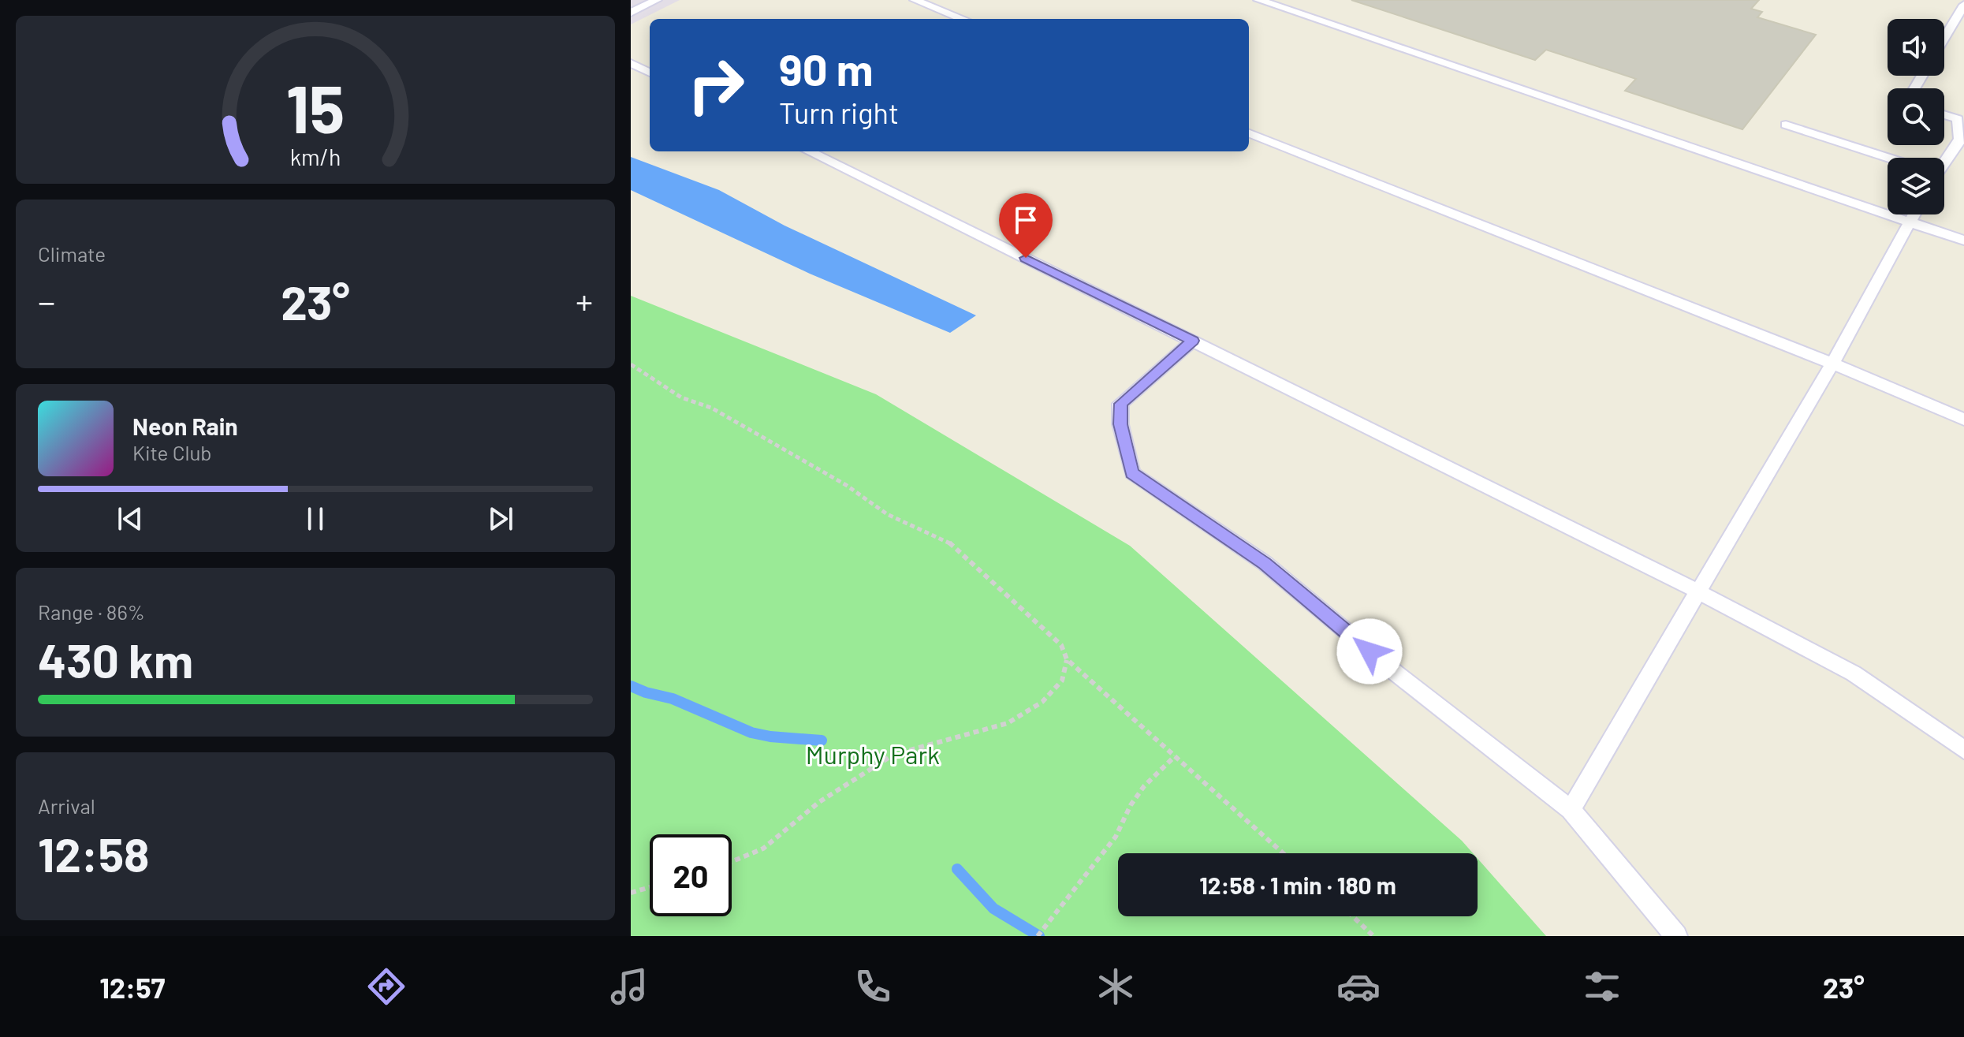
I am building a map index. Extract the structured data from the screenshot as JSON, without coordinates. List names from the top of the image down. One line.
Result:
{"parks":["Murphy Park"],"page":{"turn":["90 m","Turn right"],"tile":["Climate",["Range · 86%","430 km"],["Arrival","12:58"]],"heat":["−","23°","+"],"song":["Neon Rain","Kite Club"],"limit":"20","trip":"12:58 · 1 min · 180 m","tabs":["12:57","23°"],"gauge":["15","km/h"]}}
